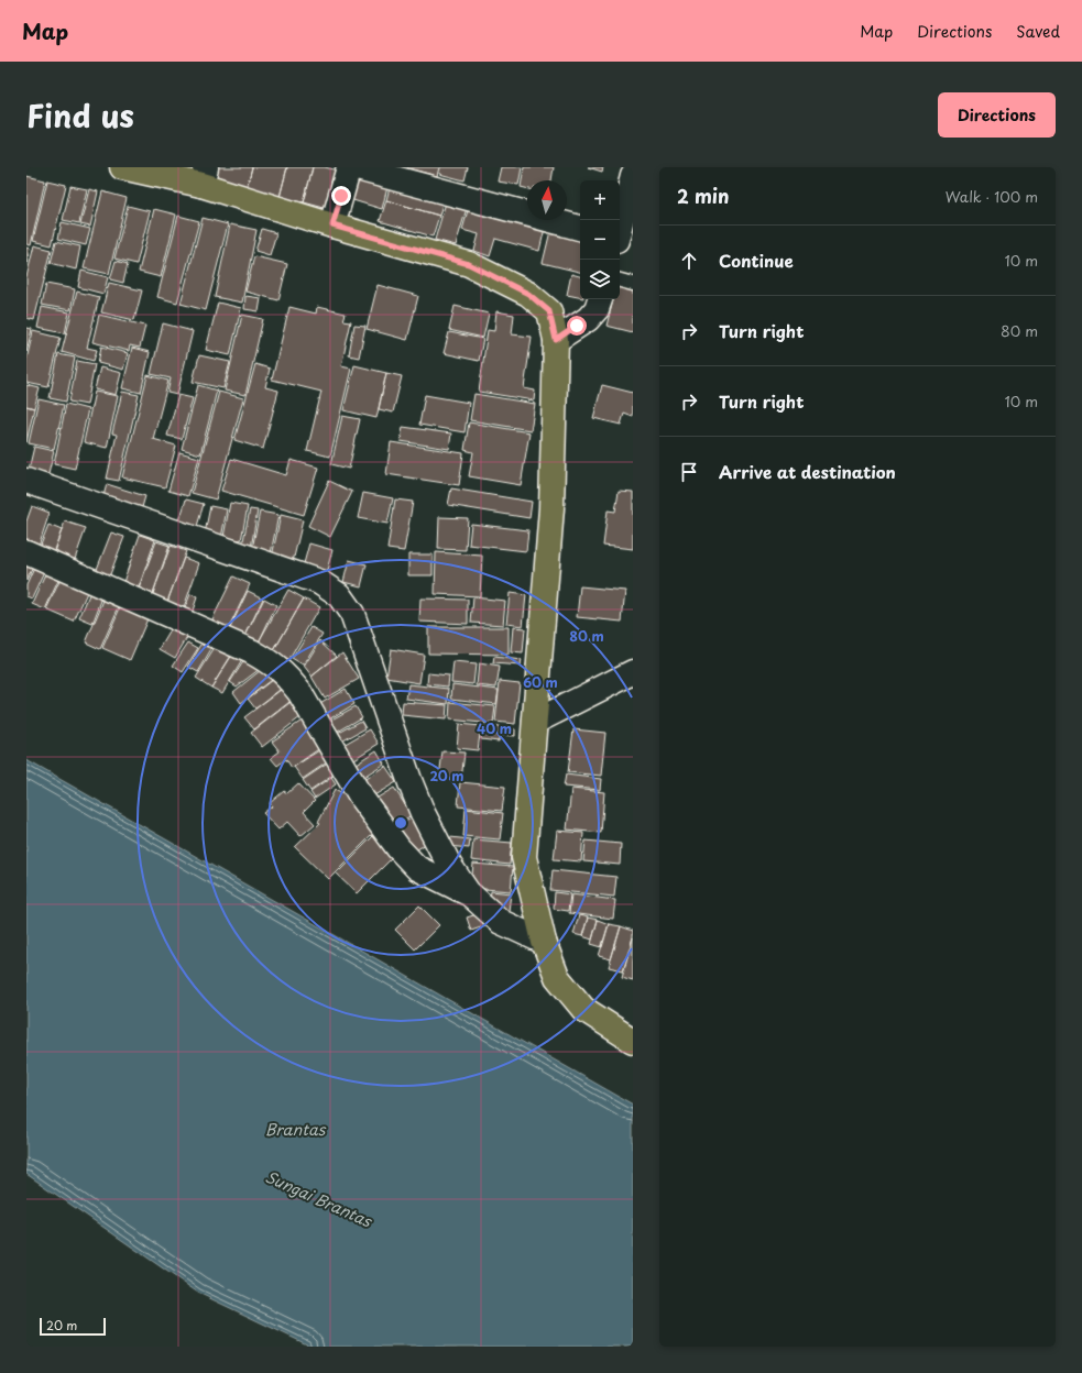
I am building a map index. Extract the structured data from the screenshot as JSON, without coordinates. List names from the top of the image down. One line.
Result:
{"water":["Brantas","Sungai Brantas"],"scale_bar":"20 m","north":"top","page":{"header":"Map","nav":["Map","Directions","Saved"],"title":"Find us","buttons":"Directions","heading":["2 min","Walk · 100 m"],"map_buttons":["+","−"],"list":[["Continue","10 m"],["Turn right","80 m"],["Turn right","10 m"],"Arrive at destination"],"scale":"20 m"},"rings":["80 m","60 m","40 m","20 m"]}
